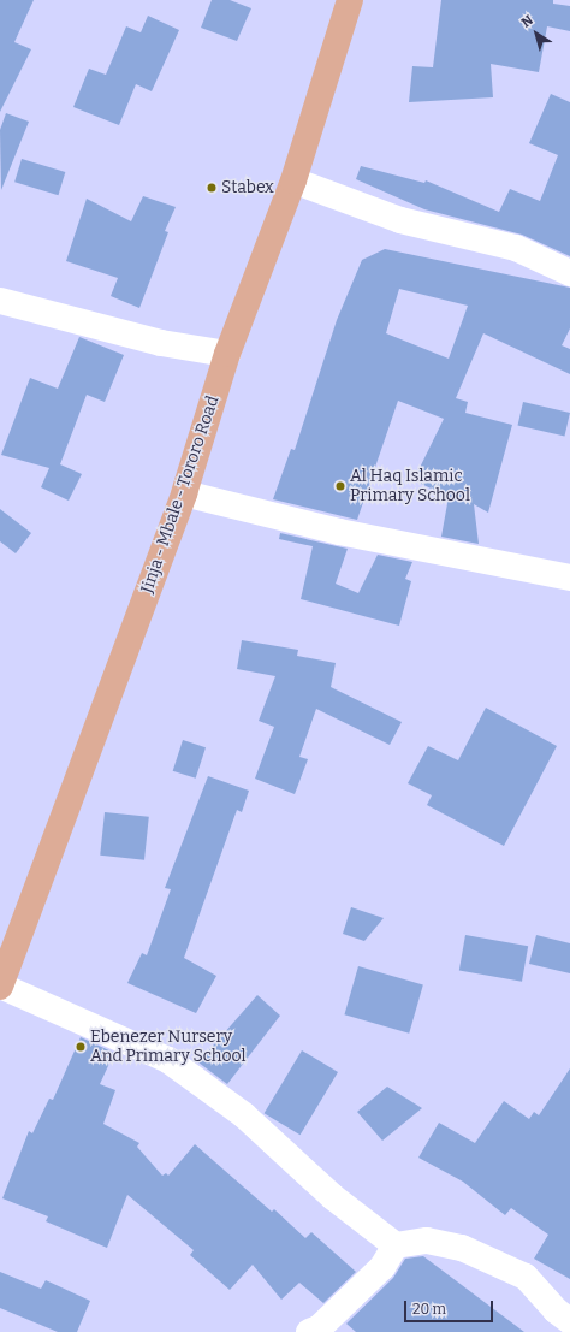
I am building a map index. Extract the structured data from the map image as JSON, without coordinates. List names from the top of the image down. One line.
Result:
{"streets":{"main road":["Jinja - Mbale - Tororo Road"]},"places":["Stabex","Al Haq Islamic Primary School","Ebenezer Nursery And Primary School"],"scale_bar":"20 m","north":"top left"}
